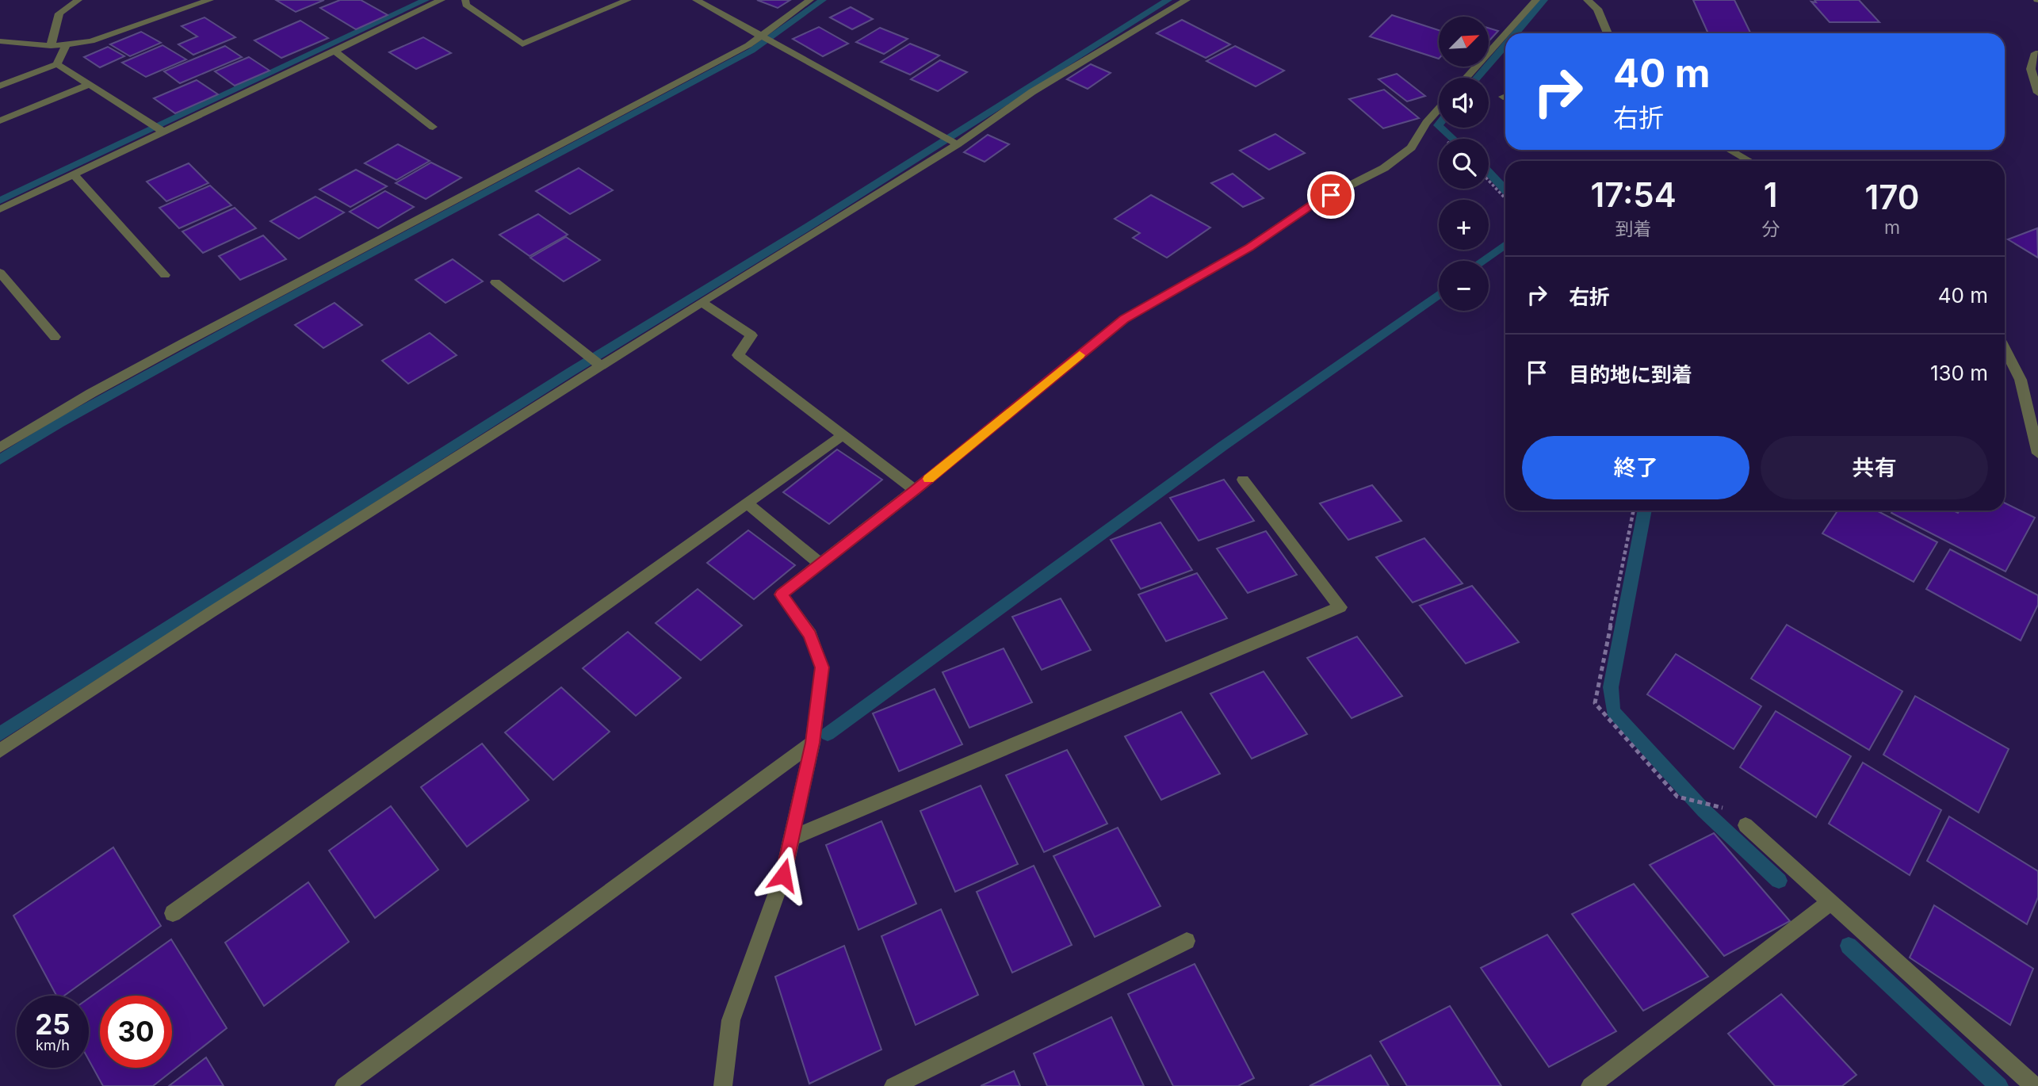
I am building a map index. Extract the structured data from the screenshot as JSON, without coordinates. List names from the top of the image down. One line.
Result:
{"north":"top right","page":{"map_buttons":["+","−"],"turn":["40 m","右折"],"eta":["17:54","到着","1","分","170","m"],"list":[{"name":"右折","value":"40 m"},{"name":"目的地に到着","value":"130 m"}],"buttons":["終了","共有"],"speed":"25 km/h","limit":"30"}}
